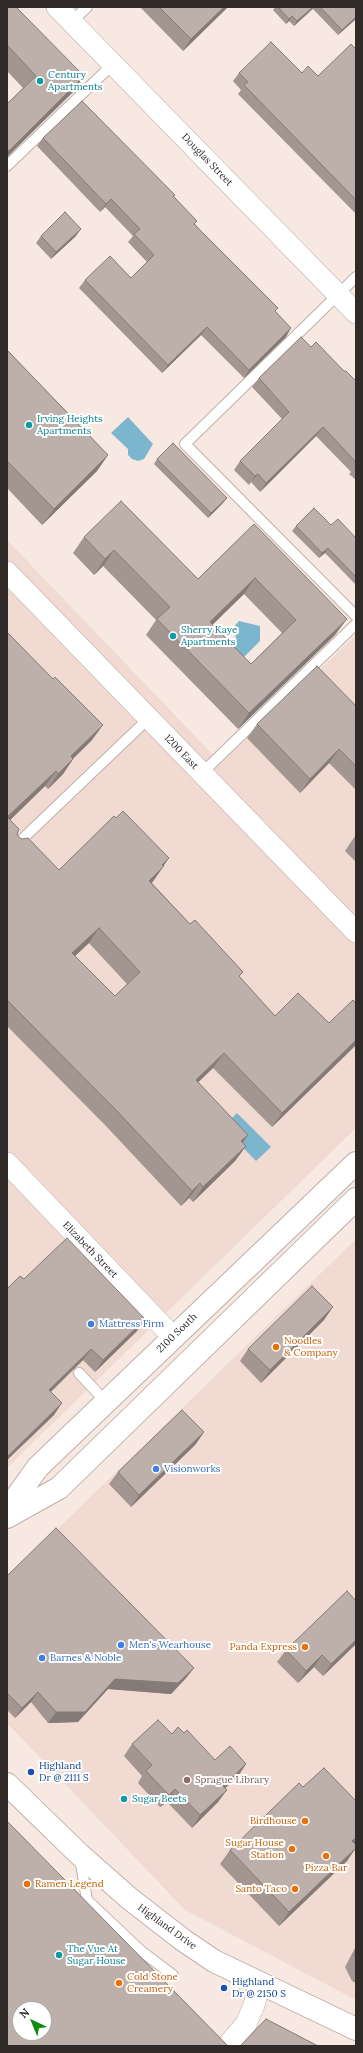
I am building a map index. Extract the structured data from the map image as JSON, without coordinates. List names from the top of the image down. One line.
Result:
{"streets":{"main road":["2100 South","Highland Drive"],"street":["Douglas Street","1200 East","Elizabeth Street"]},"crossings":[["Elizabeth Street","2100 South"]],"places":["Century Apartments","Irving Heights Apartments","Sherry Kaye Apartments","Mattress Firm","Noodles & Company","Visionworks","Men's Wearhouse","Panda Express","Barnes & Noble","Highland Dr @ 2111 S","Sprague Library","Sugar Beets","Birdhouse","Sugar House Station","Pizza Bar","Ramen Legend","Santo Taco","The Vue At Sugar House","Cold Stone Creamery","Highland Dr @ 2150 S"],"north":"top left"}
